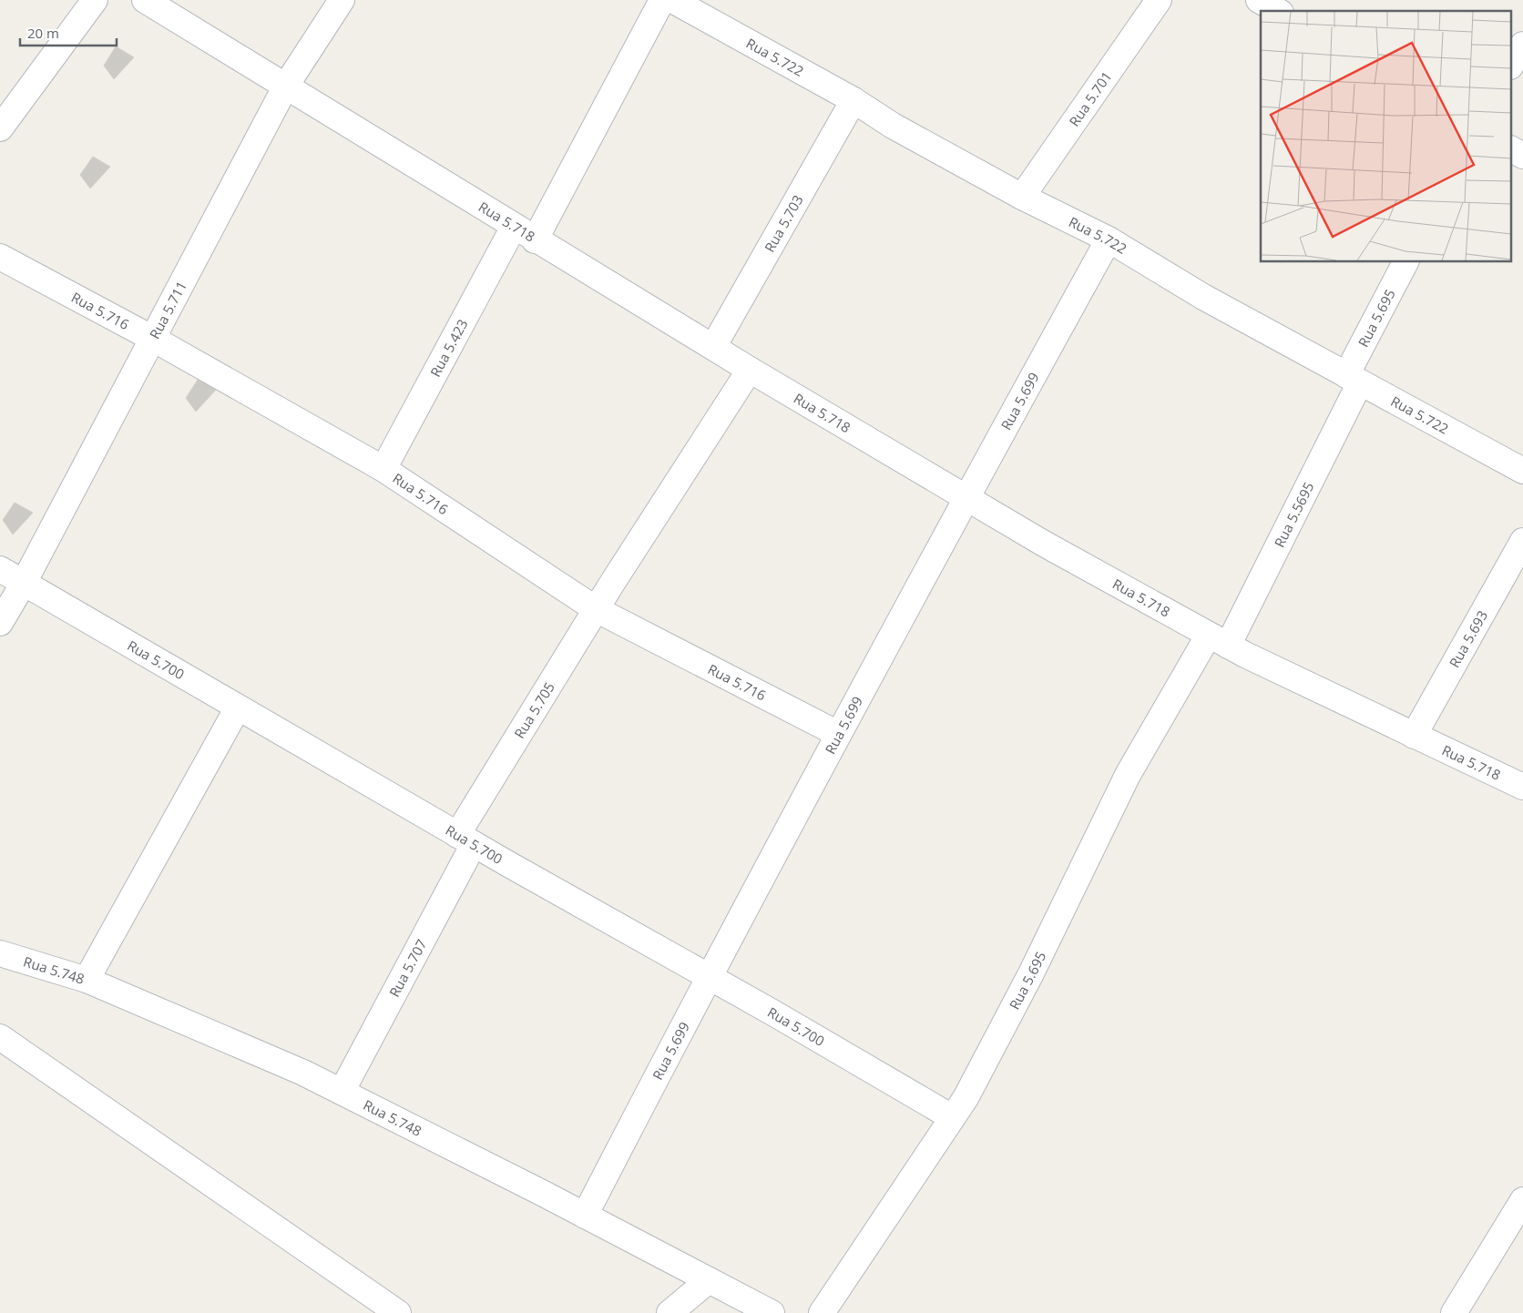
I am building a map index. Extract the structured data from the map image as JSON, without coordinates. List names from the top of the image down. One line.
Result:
{"streets":{"street":["Rua 5.722","Rua 5.701","Rua 5.718","Rua 5.703","Rua 5.716","Rua 5.711","Rua 5.695","Rua 5.423","Rua 5.699","Rua 5.5695","Rua 5.693","Rua 5.700","Rua 5.705","Rua 5.707","Rua 5.748"]},"crossings":[["Rua 5.722","Rua 5.701"],["Rua 5.722","Rua 5.703"],["Rua 5.722","Rua 5.695"],["Rua 5.722","Rua 5.699"],["Rua 5.722","Rua 5.5695"],["Rua 5.718","Rua 5.703"],["Rua 5.718","Rua 5.711"],["Rua 5.718","Rua 5.695"],["Rua 5.718","Rua 5.423"],["Rua 5.718","Rua 5.699"],["Rua 5.718","Rua 5.5695"],["Rua 5.718","Rua 5.693"],["Rua 5.718","Rua 5.705"],["Rua 5.716","Rua 5.711"],["Rua 5.716","Rua 5.423"],["Rua 5.716","Rua 5.699"],["Rua 5.716","Rua 5.705"],["Rua 5.711","Rua 5.700"],["Rua 5.695","Rua 5.5695"],["Rua 5.695","Rua 5.700"],["Rua 5.699","Rua 5.700"],["Rua 5.699","Rua 5.748"],["Rua 5.700","Rua 5.705"],["Rua 5.700","Rua 5.707"],["Rua 5.705","Rua 5.707"],["Rua 5.707","Rua 5.748"]],"scale_bar":"20 m"}
